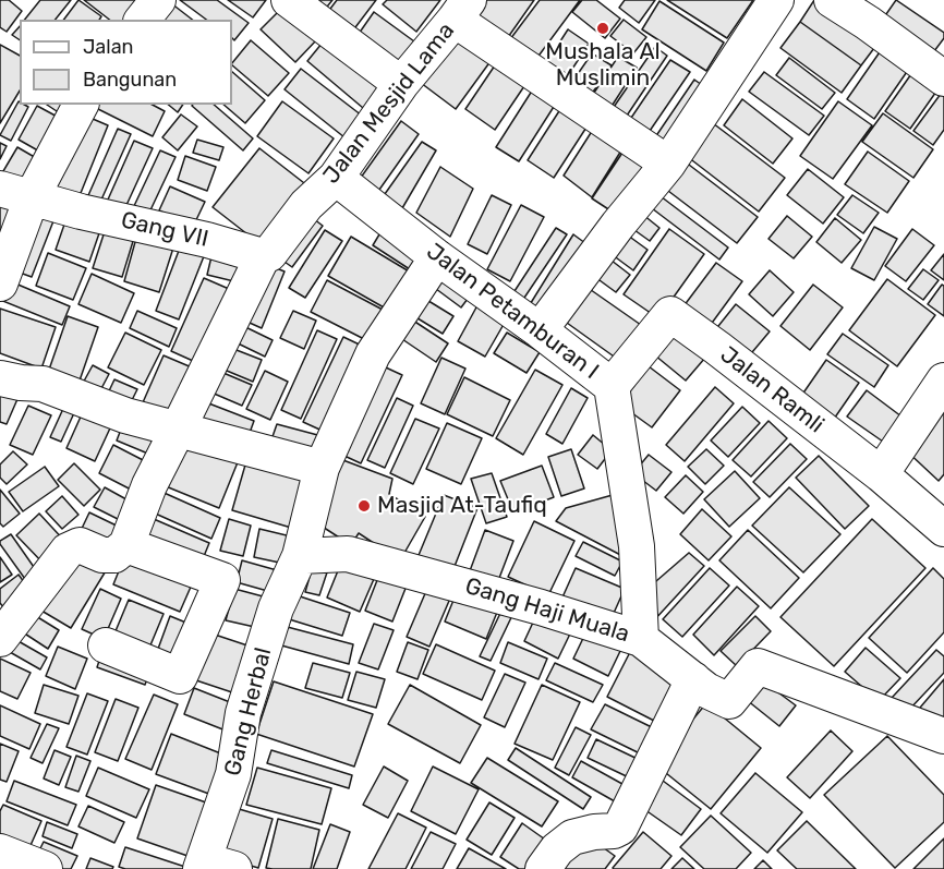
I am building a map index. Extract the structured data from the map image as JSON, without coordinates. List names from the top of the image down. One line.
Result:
{"streets":{"street":["Jalan Mesjid Lama","Gang VII","Jalan Petamburan I","Jalan Ramli","Gang Haji Muala","Gang Herbal"]},"crossings":[["Jalan Mesjid Lama","Gang VII"],["Jalan Mesjid Lama","Jalan Petamburan I"],["Jalan Petamburan I","Jalan Ramli"],["Jalan Petamburan I","Gang Haji Muala"],["Jalan Petamburan I","Gang Herbal"],["Gang Haji Muala","Gang Herbal"]],"places":["Mushala Al Muslimin","Masjid At-Taufiq"],"legend":["Jalan","Bangunan"]}
